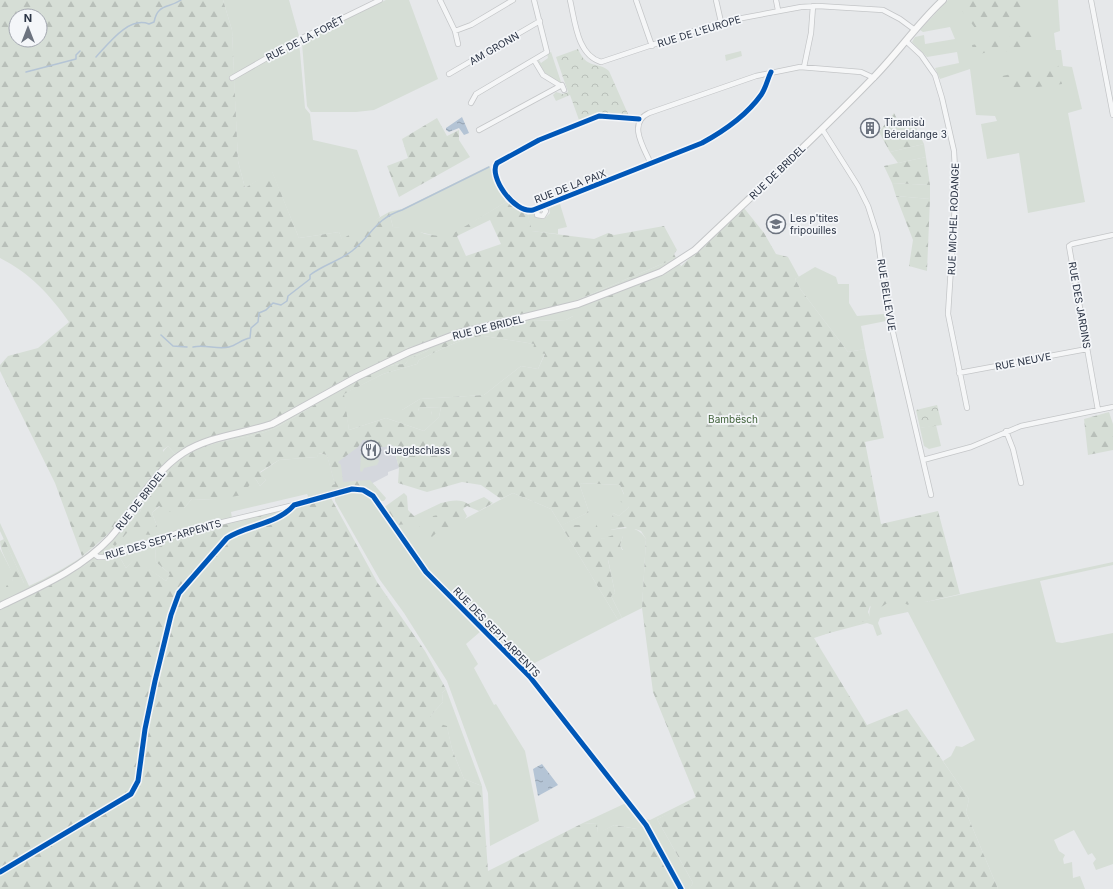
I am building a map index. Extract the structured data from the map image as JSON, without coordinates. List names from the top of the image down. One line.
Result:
{"streets":{"main road":["RUE DE BRIDEL"],"street":["RUE DE L'EUROPE","RUE DE LA FORÊT","AM GRONN","RUE DE LA PAIX","RUE MICHEL RODANGE","RUE BELLEVUE","RUE DES JARDINS","RUE NEUVE","RUE DES SEPT-ARPENTS"]},"crossings":[["RUE DE L'EUROPE","RUE DE BRIDEL"],["RUE DE BRIDEL","RUE MICHEL RODANGE"],["RUE DE BRIDEL","RUE BELLEVUE"],["RUE DE BRIDEL","RUE DES SEPT-ARPENTS"],["RUE MICHEL RODANGE","RUE NEUVE"],["RUE DES JARDINS","RUE NEUVE"]],"parks":["Bambësch"],"places":{"building":["Tiramisù Béreldange 3"],"school or university":["Les p'tites fripouilles"],"restaurant":["Juegdschlass"]},"north":"top"}
